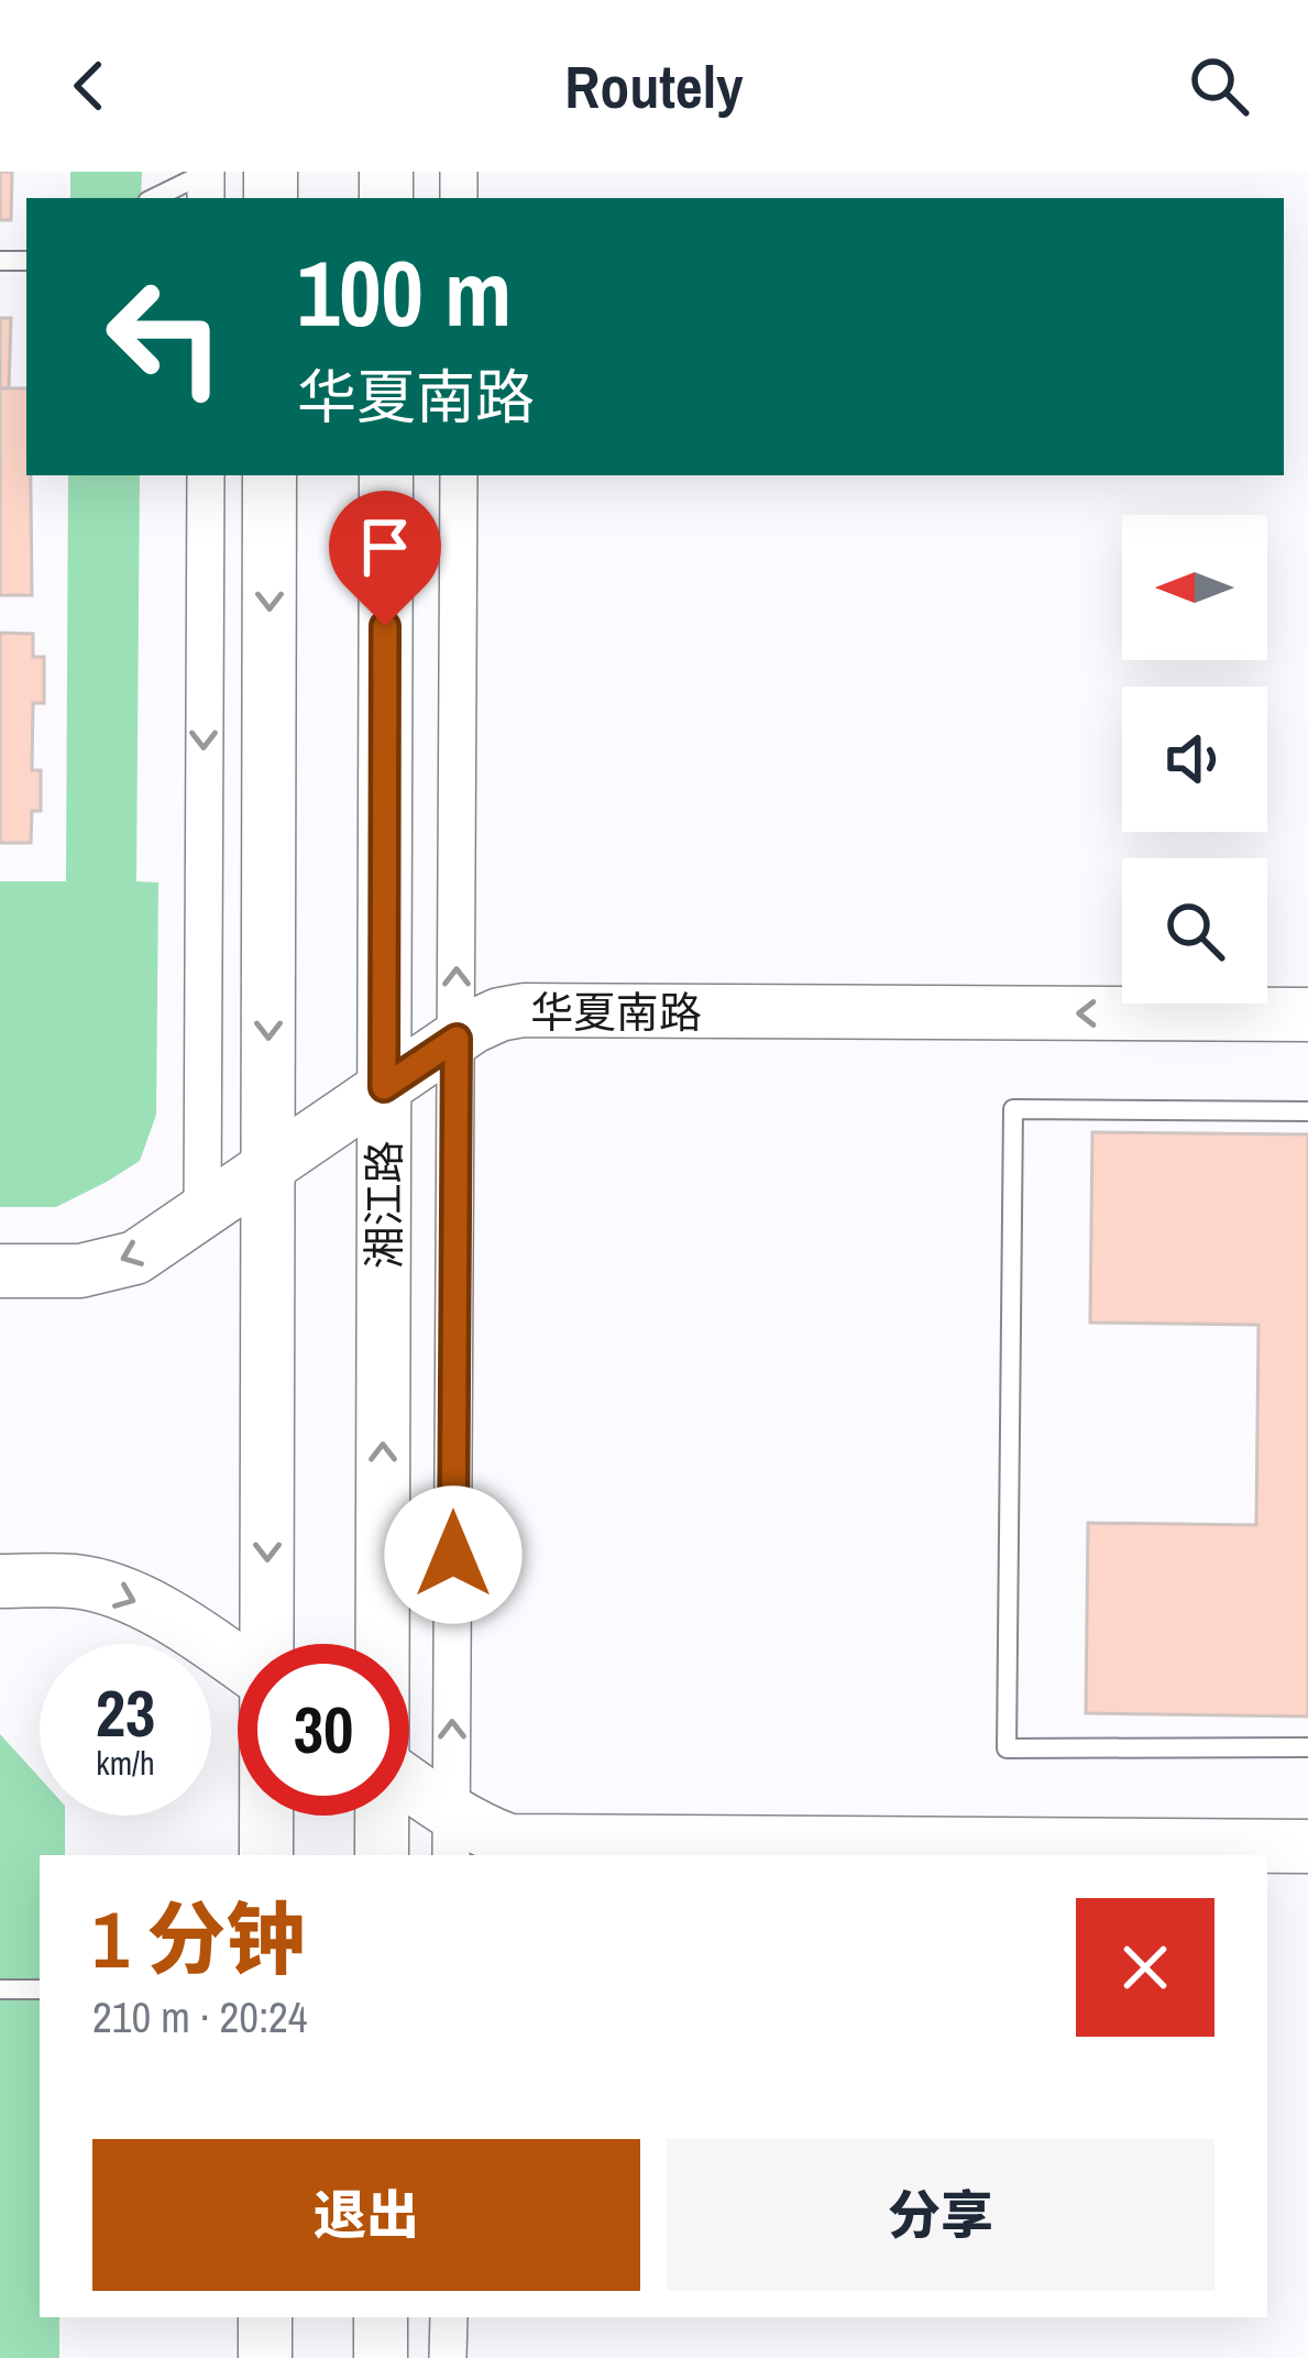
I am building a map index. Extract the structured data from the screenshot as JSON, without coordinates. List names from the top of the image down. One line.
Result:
{"streets":{"main road":["华夏南路","湘江路"]},"crossings":[["华夏南路","湘江路"]],"one_way":["华夏南路"],"north":"left","page":{"header":"Routely","turn":["100 m","华夏南路"],"speed":"23 km/h","limit":"30","heading":["1 分钟","210 m · 20:24"],"buttons":["退出","分享"]}}
